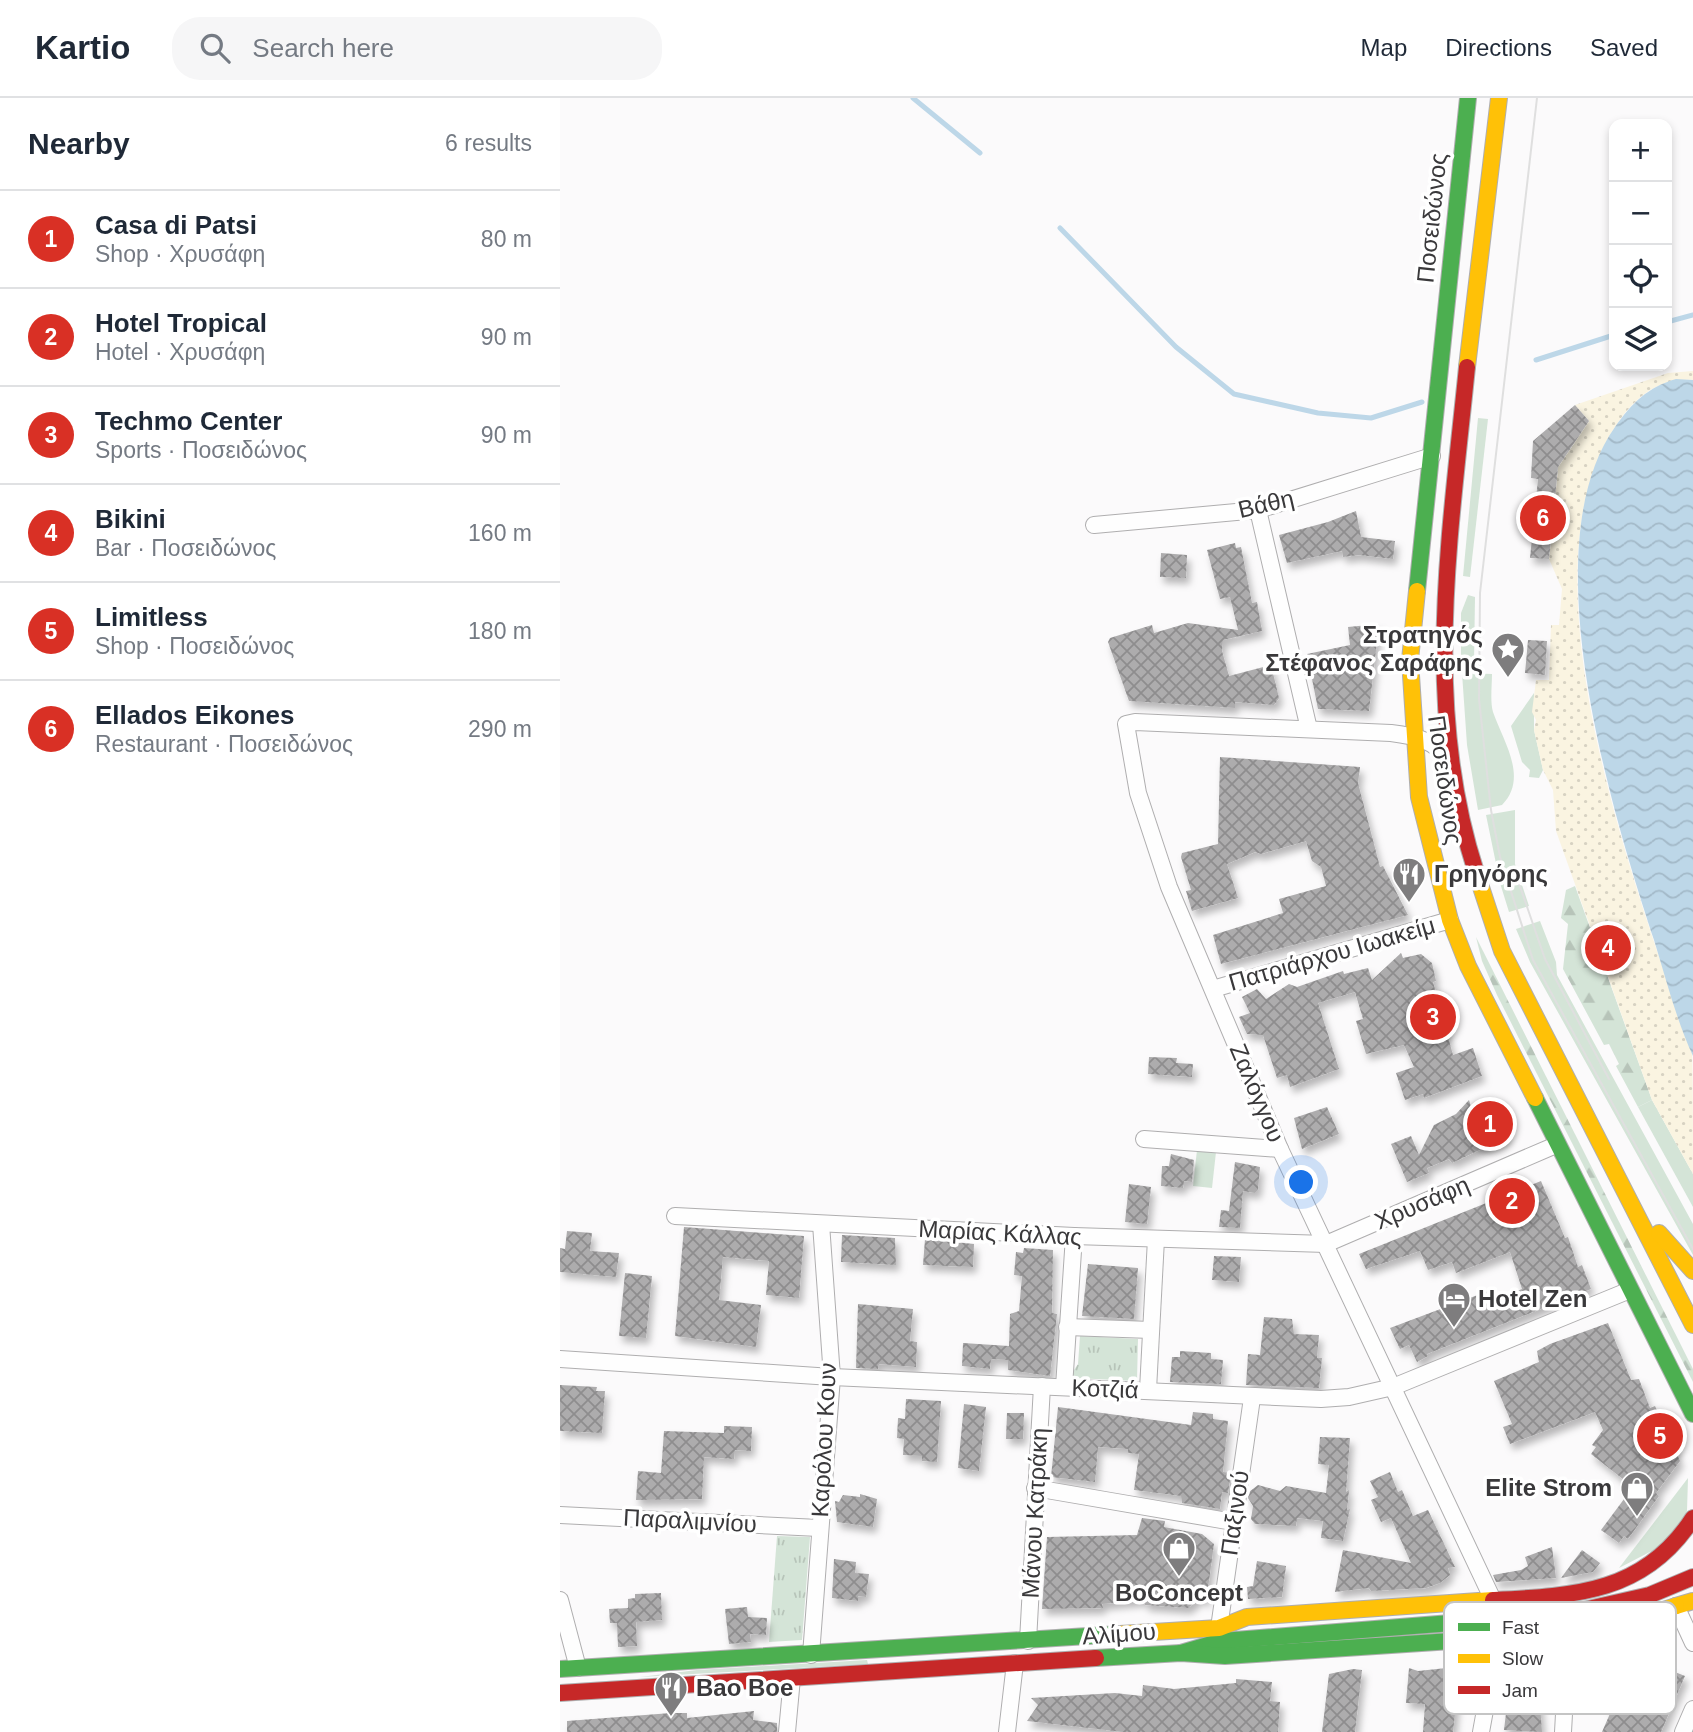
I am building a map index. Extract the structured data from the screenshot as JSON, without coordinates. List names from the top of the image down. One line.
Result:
{"streets":{"main road":["Ποσειδώνος","Αλίμου"],"street":["Βάθη","Πατριάρχου Ιωακείμ","Ζαλόγγου","Χρυσάφη","Μαρίας Κάλλας","Κοτζιά","Καρόλου Κουν","Μάνου Κατράκη","Παξινού","Παραλιμνίου"]},"crossings":[["Ποσειδώνος","Βάθη"],["Ποσειδώνος","Πατριάρχου Ιωακείμ"],["Ποσειδώνος","Χρυσάφη"],["Ποσειδώνος","Κοτζιά"],["Πατριάρχου Ιωακείμ","Ζαλόγγου"],["Ζαλόγγου","Χρυσάφη"],["Ζαλόγγου","Μαρίας Κάλλας"],["Ζαλόγγου","Κοτζιά"],["Ζαλόγγου","Αλίμου"],["Χρυσάφη","Μαρίας Κάλλας"],["Μαρίας Κάλλας","Καρόλου Κουν"],["Κοτζιά","Καρόλου Κουν"],["Κοτζιά","Μάνου Κατράκη"],["Κοτζιά","Παξινού"],["Καρόλου Κουν","Παραλιμνίου"],["Καρόλου Κουν","Αλίμου"],["Μάνου Κατράκη","Αλίμου"],["Παξινού","Αλίμου"]],"places":{"place":["Στρατηγός Στέφανος Σαράφης"],"restaurant":["Γρηγόρης","Bao Boe"],"hotel":["Hotel Zen"],"shop":["Elite Strom","BoConcept"]},"legend":["Fast","Slow","Jam"],"page":{"header":"Kartio","search":"Search here","nav":["Map","Directions","Saved"],"heading":["Nearby","6 results"],"map_buttons":["+","−"],"list":[{"mark":"1","name":"Casa di Patsi","note":"Shop · Χρυσάφη","value":"80 m"},{"mark":"2","name":"Hotel Tropical","note":"Hotel · Χρυσάφη","value":"90 m"},{"mark":"3","name":"Techmo Center","note":"Sports · Ποσειδώνος","value":"90 m"},{"mark":"4","name":"Bikini","note":"Bar · Ποσειδώνος","value":"160 m"},{"mark":"5","name":"Limitless","note":"Shop · Ποσειδώνος","value":"180 m"},{"mark":"6","name":"Ellados Eikones","note":"Restaurant · Ποσειδώνος","value":"290 m"}],"pins":["6","4","3","1","2","5"]}}
